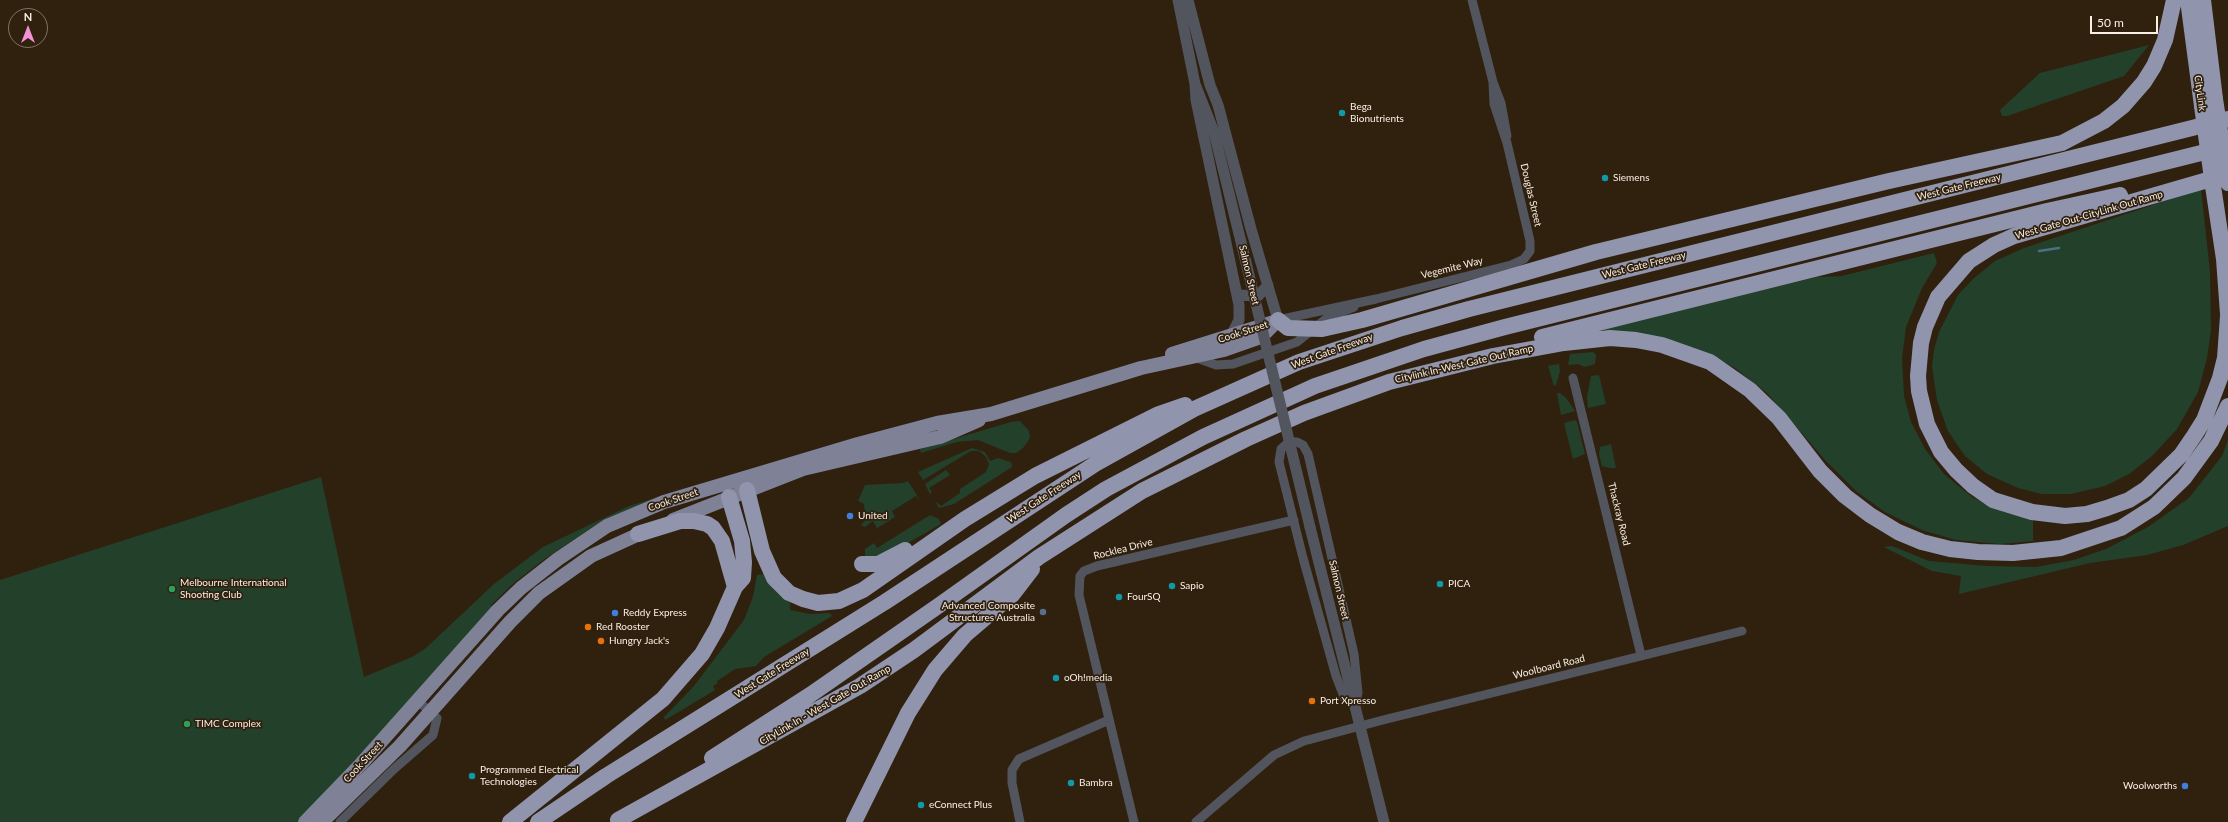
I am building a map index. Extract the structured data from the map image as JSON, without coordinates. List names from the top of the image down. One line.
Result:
{"streets":{"highway":["CityLink","West Gate Freeway","West Gate Out-CityLink Out Ramp","Citylink In-West Gate Out Ramp","CityLink In - West Gate Out Ramp"],"main road":["Cook Street"],"street":["Douglas Street","Vegemite Way","Salmon Street","Thackray Road","Rocklea Drive","Woolboard Road"]},"crossings":[["CityLink","West Gate Out-CityLink Out Ramp"],["Douglas Street","Vegemite Way"],["Vegemite Way","Salmon Street"],["Vegemite Way","Cook Street"],["Salmon Street","Cook Street"],["Salmon Street","Rocklea Drive"],["Salmon Street","Woolboard Road"],["Citylink In-West Gate Out Ramp","CityLink In - West Gate Out Ramp"],["Thackray Road","Woolboard Road"]],"places":["Bega Bionutrients","Siemens","United","PICA","Sapio","Melbourne International Shooting Club","FourSQ","Advanced Composite Structures Australia","Reddy Express","Red Rooster","Hungry Jack's","oOh!media","Port Xpresso","TIMC Complex","Programmed Electrical Technologies","Bambra","Woolworths","eConnect Plus"],"scale_bar":"50 m","north":"top"}
